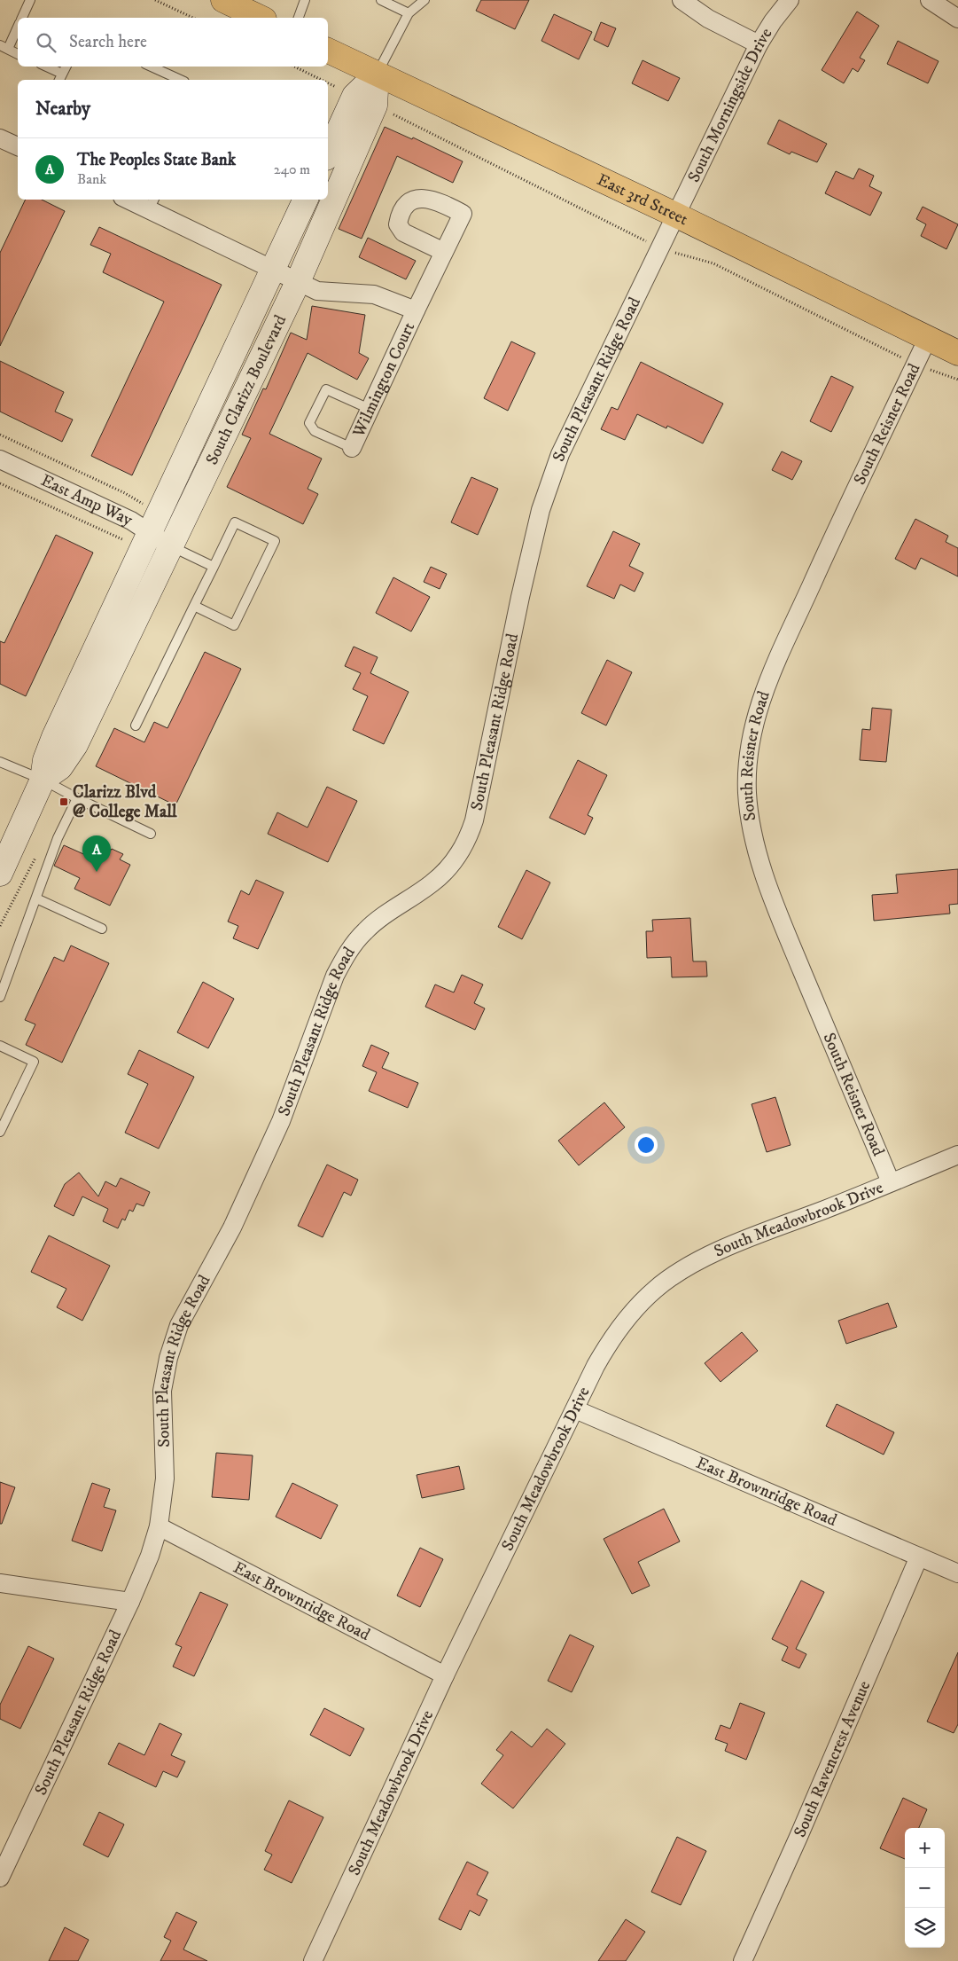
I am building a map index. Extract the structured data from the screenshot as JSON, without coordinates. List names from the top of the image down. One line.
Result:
{"streets":{"highway":["East 3rd Street"],"street":["South Morningside Drive","Wilmington Court","South Pleasant Ridge Road","South Clarizz Boulevard","South Reisner Road","East Amp Way","South Meadowbrook Drive","East Brownridge Road","South Ravencrest Avenue"]},"crossings":[["South Morningside Drive","East 3rd Street"],["South Morningside Drive","South Pleasant Ridge Road"],["East 3rd Street","South Pleasant Ridge Road"],["East 3rd Street","South Clarizz Boulevard"],["East 3rd Street","South Reisner Road"],["Wilmington Court","South Clarizz Boulevard"],["South Pleasant Ridge Road","East Brownridge Road"],["South Clarizz Boulevard","East Amp Way"],["South Reisner Road","South Meadowbrook Drive"],["South Meadowbrook Drive","East Brownridge Road"],["East Brownridge Road","South Ravencrest Avenue"]],"places":{"transit":["Clarizz Blvd @ College Mall"]},"page":{"search":"Search here","heading":"Nearby","list":[{"mark":"A","name":"The Peoples State Bank","note":"Bank","value":"240 m"}],"pins":"A","map_buttons":["+","−"]}}
